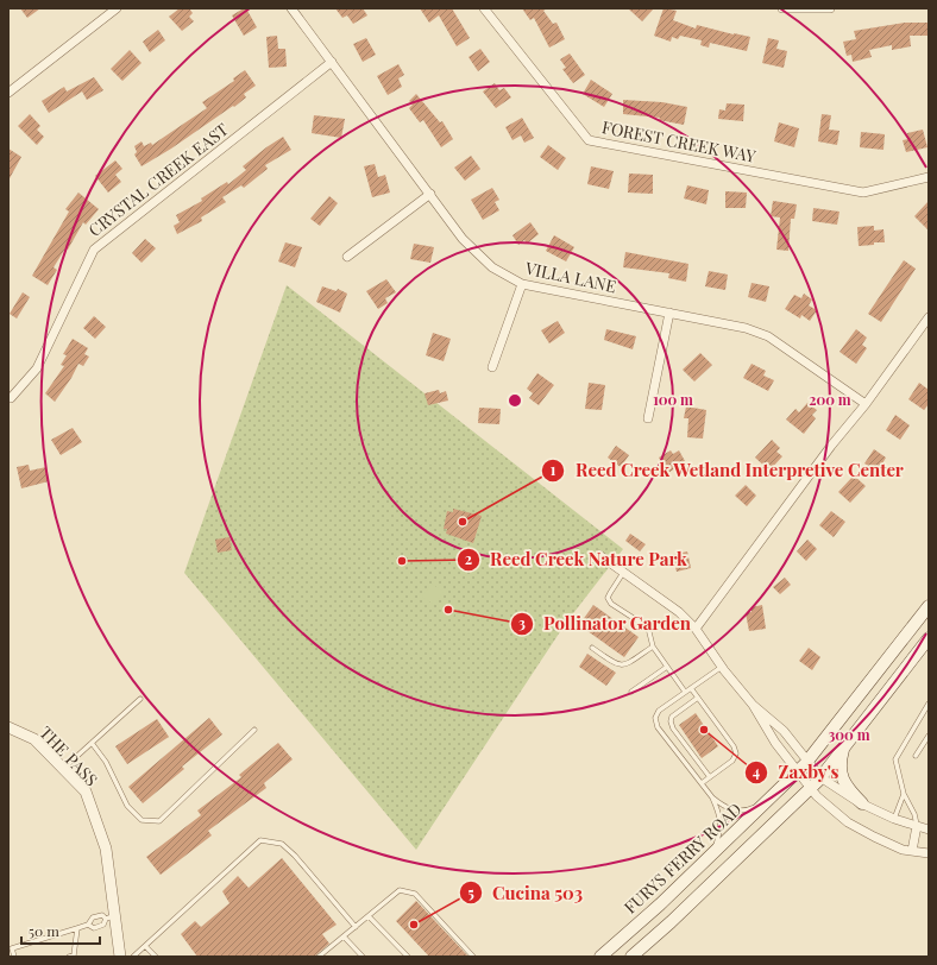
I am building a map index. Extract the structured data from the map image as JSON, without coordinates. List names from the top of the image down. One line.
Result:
{"streets":{"main road":["FURYS FERRY ROAD"],"street":["FOREST CREEK WAY","CRYSTAL CREEK EAST","VILLA LANE","THE PASS"]},"crossings":[["CRYSTAL CREEK EAST","VILLA LANE"]],"places":["Reed Creek Wetland Interpretive Center","Reed Creek Nature Park","Pollinator Garden","Zaxby's","Cucina 503"],"scale_bar":"50 m","rings":["100 m","200 m","300 m"]}
